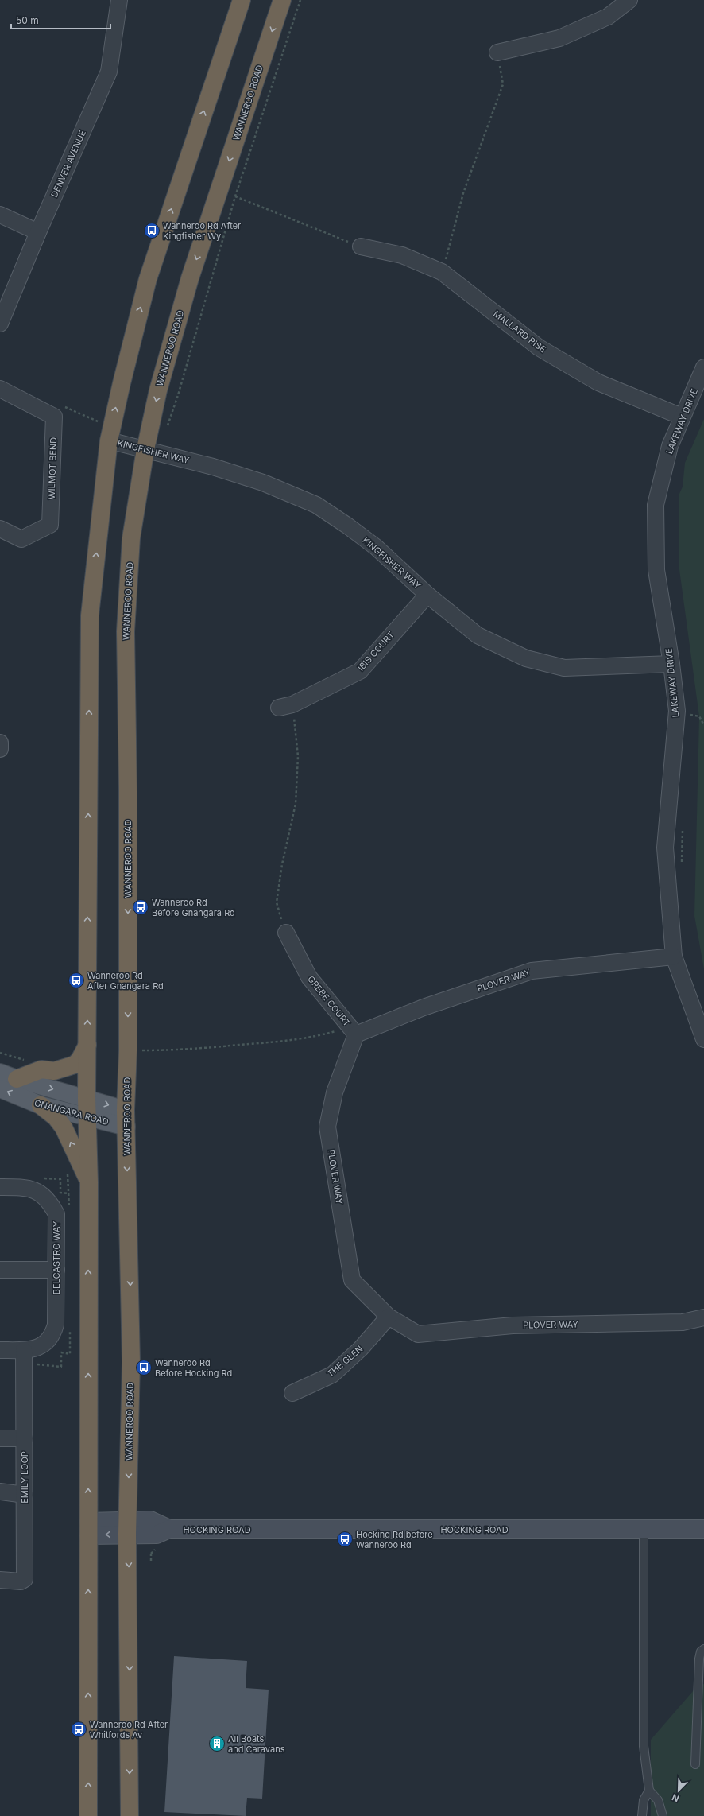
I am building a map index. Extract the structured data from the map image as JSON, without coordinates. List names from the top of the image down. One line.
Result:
{"streets":{"highway":["WANNEROO ROAD"],"main road":["GNANGARA ROAD"],"street":["DENVER AVENUE","MALLARD RISE","LAKEWAY DRIVE","KINGFISHER WAY","WILMOT BEND","IBIS COURT","PLOVER WAY","GREBE COURT","BELCASTRO WAY","THE GLEN","EMILY LOOP","HOCKING ROAD"]},"crossings":[["WANNEROO ROAD","KINGFISHER WAY"],["WANNEROO ROAD","GNANGARA ROAD"],["WANNEROO ROAD","HOCKING ROAD"],["MALLARD RISE","LAKEWAY DRIVE"],["LAKEWAY DRIVE","KINGFISHER WAY"],["LAKEWAY DRIVE","PLOVER WAY"],["KINGFISHER WAY","IBIS COURT"],["PLOVER WAY","GREBE COURT"],["PLOVER WAY","THE GLEN"],["BELCASTRO WAY","EMILY LOOP"]],"places":{"bus stop":["Wanneroo Rd After Kingfisher Wy","Wanneroo Rd Before Gnangara Rd","Wanneroo Rd After Gnangara Rd","Wanneroo Rd Before Hocking Rd","Hocking Rd before Wanneroo Rd","Wanneroo Rd After Whitfords Av"],"building":["All Boats and Caravans"]},"scale_bar":"50 m","north":"bottom left"}
